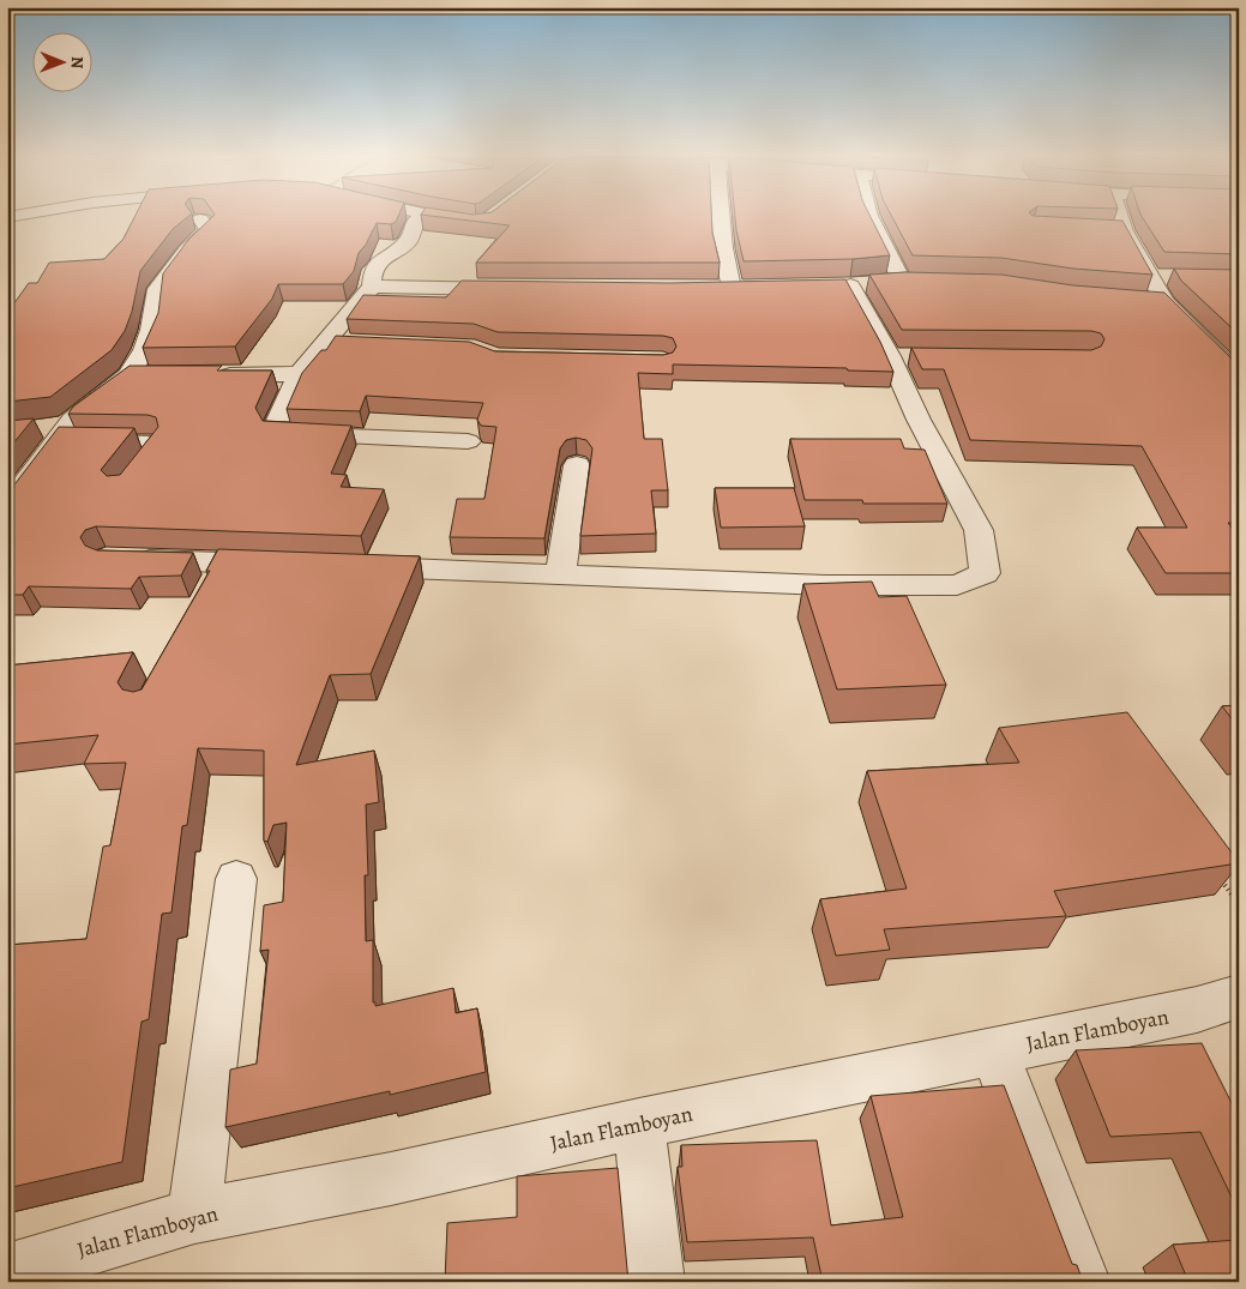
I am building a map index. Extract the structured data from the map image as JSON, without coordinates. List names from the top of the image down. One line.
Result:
{"streets":{"street":["Jalan Flamboyan"]},"north":"right"}
